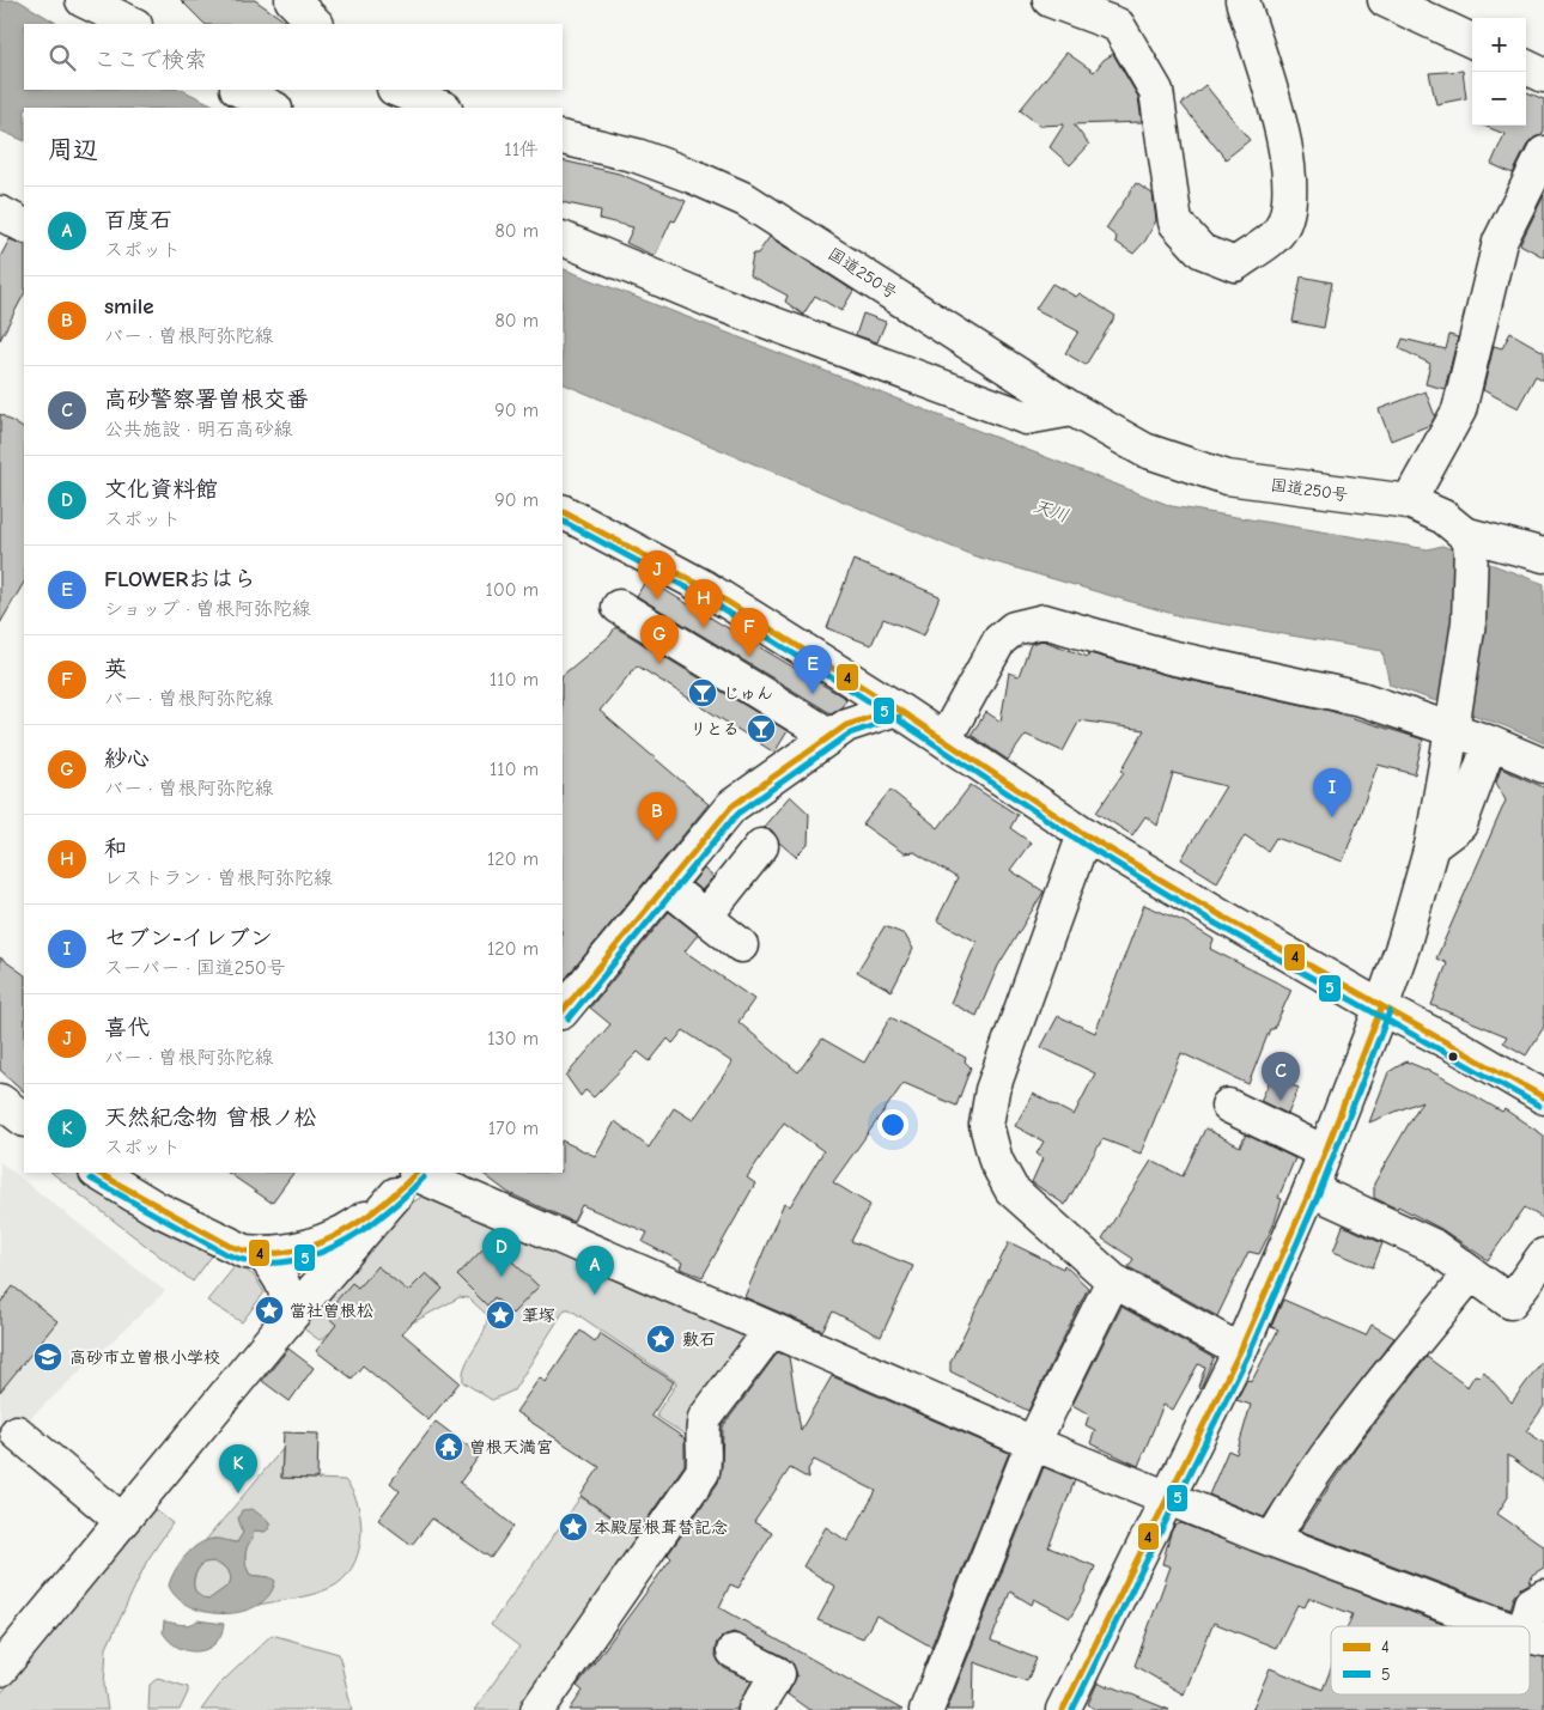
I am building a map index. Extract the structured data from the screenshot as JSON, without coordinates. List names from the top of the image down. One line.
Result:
{"streets":{"main road":["国道250号"]},"water":["天川"],"places":{"bar":["じゅん","リとる"],"place":["當社曽根松","筆塚","敷石","本殿屋根葺替記念"],"school or university":["高砂市立曽根小学校"],"temple":["曽根天満宮"]},"lines":["transit line 4","transit line 5"],"legend":["4","5"],"page":{"map_buttons":["+","−"],"search":"ここで検索","heading":["周辺","11件"],"list":[{"mark":"A","name":"百度石","note":"スポット","value":"80 m"},{"mark":"B","name":"smile","note":"バー · 曽根阿弥陀線","value":"80 m"},{"mark":"C","name":"高砂警察署曽根交番","note":"公共施設 · 明石高砂線","value":"90 m"},{"mark":"D","name":"文化資料館","note":"スポット","value":"90 m"},{"mark":"E","name":"FLOWERおはら","note":"ショップ · 曽根阿弥陀線","value":"100 m"},{"mark":"F","name":"英","note":"バー · 曽根阿弥陀線","value":"110 m"},{"mark":"G","name":"紗心","note":"バー · 曽根阿弥陀線","value":"110 m"},{"mark":"H","name":"和","note":"レストラン · 曽根阿弥陀線","value":"120 m"},{"mark":"I","name":"セブン-イレブン","note":"スーパー · 国道250号","value":"120 m"},{"mark":"J","name":"喜代","note":"バー · 曽根阿弥陀線","value":"130 m"},{"mark":"K","name":"天然紀念物 曾根ノ松","note":"スポット","value":"170 m"}],"pins":["J","H","F","G","E","I","B","C","D","A","K"]}}
